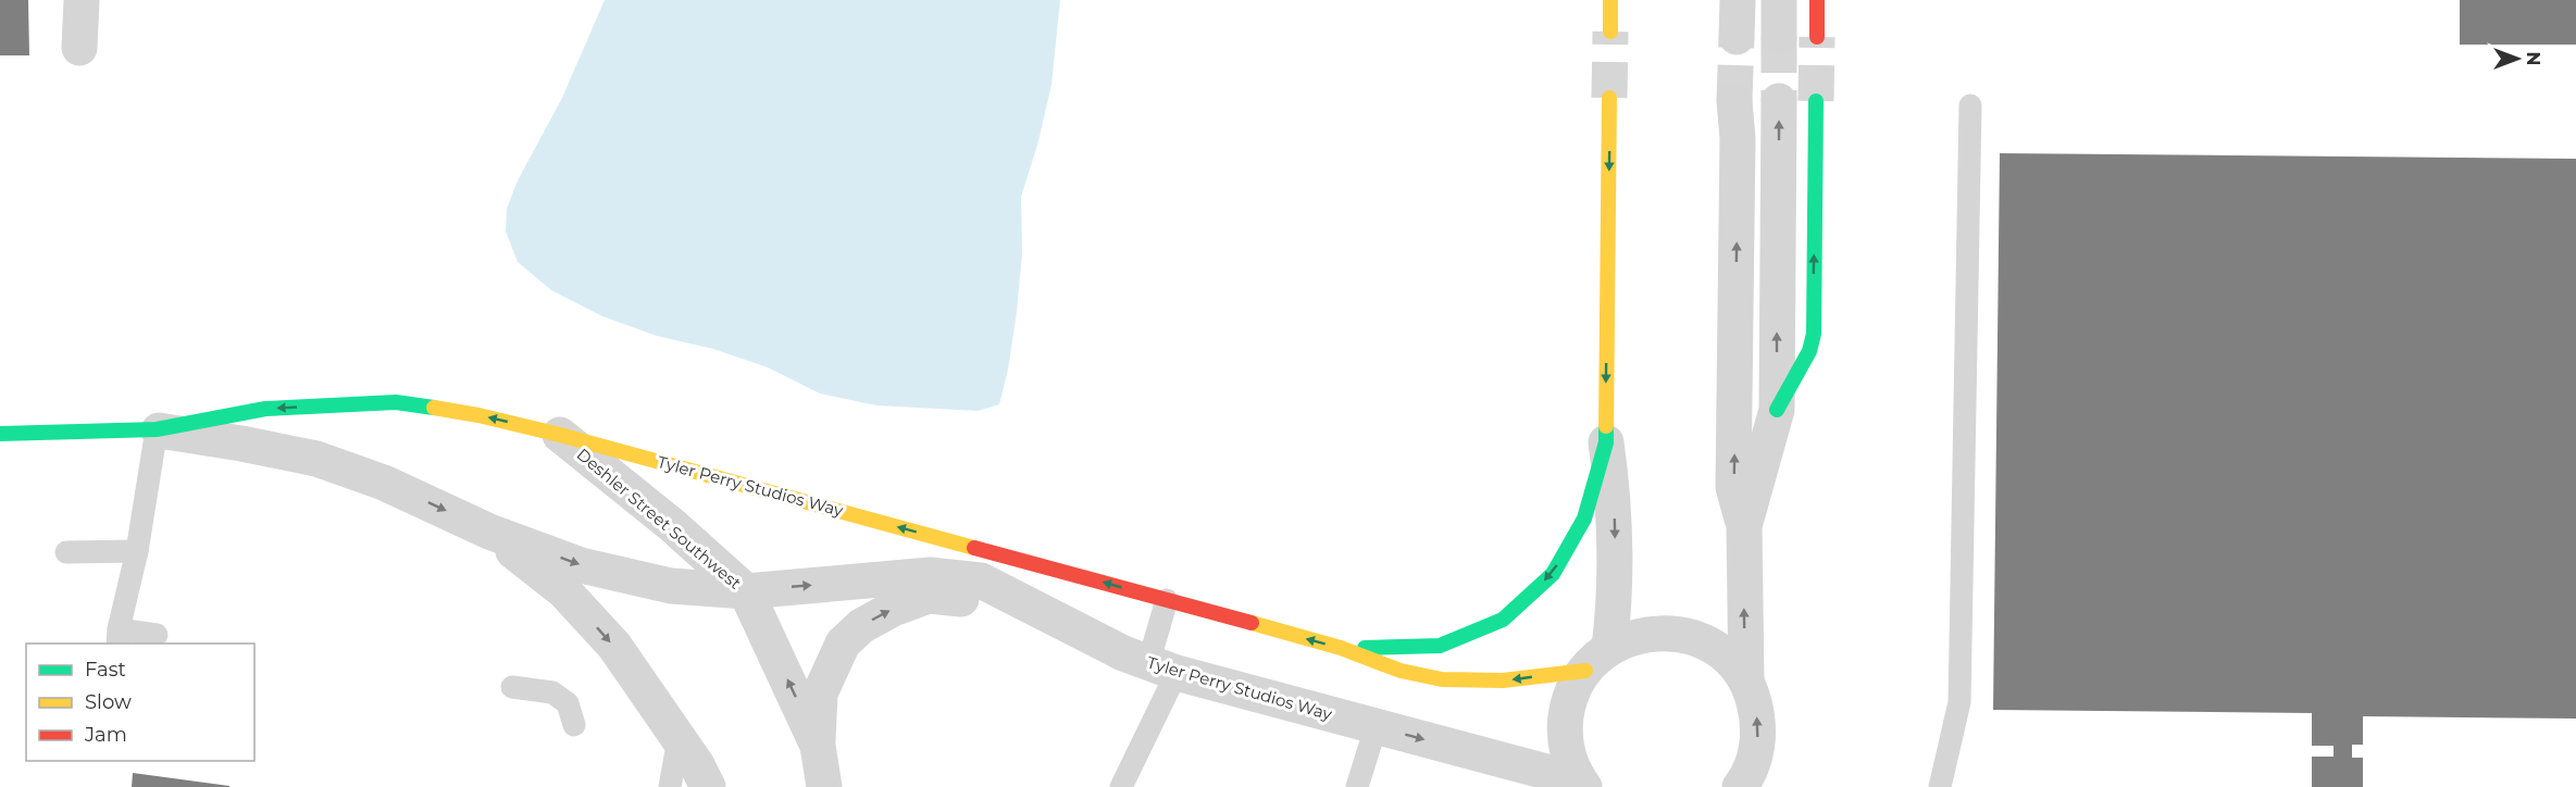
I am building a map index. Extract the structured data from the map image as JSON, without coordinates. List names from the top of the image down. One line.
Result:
{"streets":{"street":["Tyler Perry Studios Way","Deshler Street Southwest"]},"crossings":[["Tyler Perry Studios Way","Deshler Street Southwest"]],"legend":["Fast","Slow","Jam"],"north":"right"}
